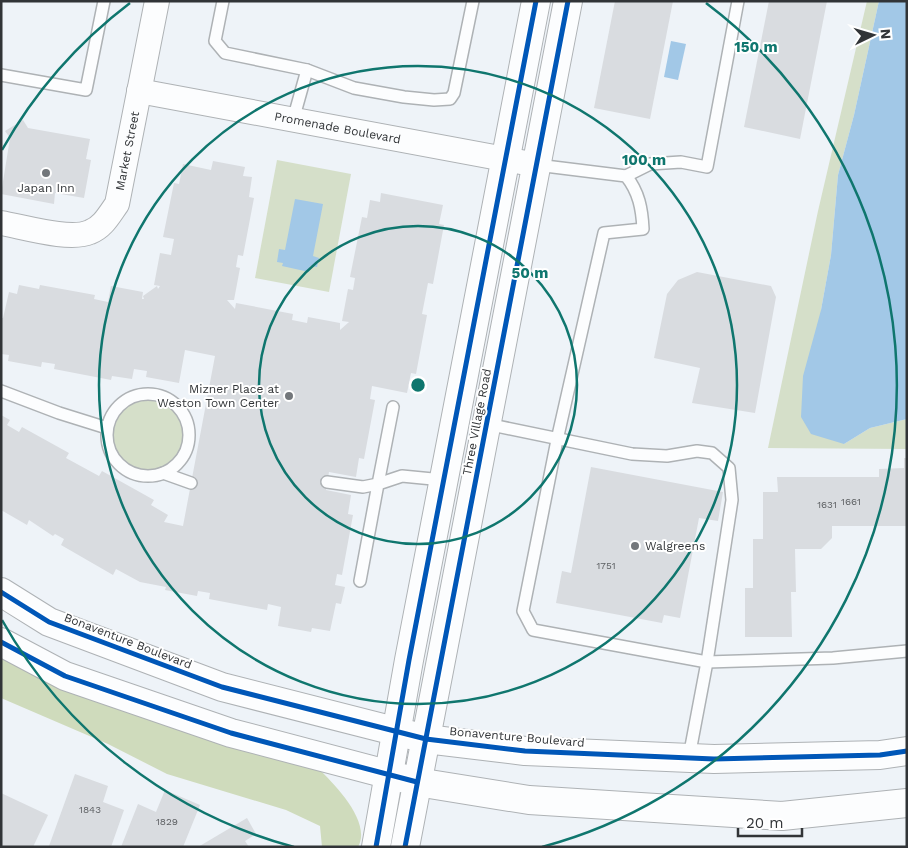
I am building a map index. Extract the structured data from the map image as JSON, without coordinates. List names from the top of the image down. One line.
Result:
{"streets":{"main road":["Three Village Road","Bonaventure Boulevard"],"street":["Promenade Boulevard","Market Street"]},"crossings":[["Promenade Boulevard","Market Street"],["Promenade Boulevard","Three Village Road"],["Three Village Road","Bonaventure Boulevard"]],"places":["Japan Inn","Mizner Place at Weston Town Center","Walgreens"],"house_numbers":["1661","1631","1751","1843","1829"],"scale_bar":"20 m","north":"right","rings":["150 m","100 m","50 m"]}
